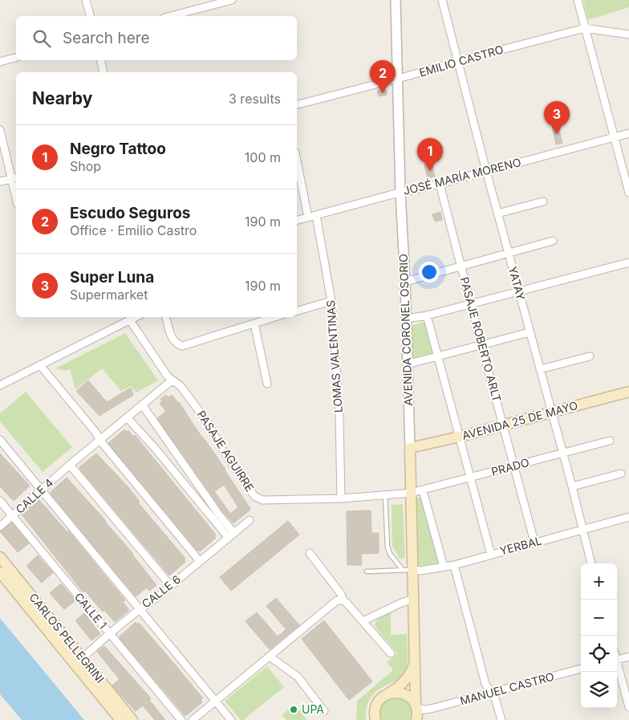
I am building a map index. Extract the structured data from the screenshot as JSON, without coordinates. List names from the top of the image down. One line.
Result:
{"streets":{"main road":["AVENIDA CORONEL OSORIO","AVENIDA 25 DE MAYO","CARLOS PELLEGRINI"],"street":["EMILIO CASTRO","JOSÉ MARÍA MORENO","YATAY","PASAJE ROBERTO ARLT","LOMAS VALENTINAS","PASAJE AGUIRRE","PRADO","CALLE 4","YERBAL","CALLE 6","CALLE 1","MANUEL CASTRO"]},"crossings":[["EMILIO CASTRO","YATAY"],["EMILIO CASTRO","AVENIDA CORONEL OSORIO"],["JOSÉ MARÍA MORENO","YATAY"],["JOSÉ MARÍA MORENO","AVENIDA CORONEL OSORIO"],["JOSÉ MARÍA MORENO","PASAJE ROBERTO ARLT"],["JOSÉ MARÍA MORENO","LOMAS VALENTINAS"],["YATAY","AVENIDA 25 DE MAYO"],["YATAY","PRADO"],["YATAY","YERBAL"],["AVENIDA CORONEL OSORIO","AVENIDA 25 DE MAYO"],["AVENIDA CORONEL OSORIO","PASAJE AGUIRRE"],["AVENIDA CORONEL OSORIO","PRADO"],["AVENIDA CORONEL OSORIO","YERBAL"],["AVENIDA CORONEL OSORIO","MANUEL CASTRO"],["PASAJE ROBERTO ARLT","AVENIDA 25 DE MAYO"],["PASAJE ROBERTO ARLT","PRADO"],["PASAJE ROBERTO ARLT","YERBAL"],["LOMAS VALENTINAS","PASAJE AGUIRRE"],["PASAJE AGUIRRE","PRADO"],["PASAJE AGUIRRE","CALLE 4"],["CALLE 4","CALLE 1"],["CALLE 6","CALLE 1"],["CALLE 6","CARLOS PELLEGRINI"]],"places":["UPA"],"page":{"search":"Search here","pins":["2","3","1"],"heading":["Nearby","3 results"],"list":[{"mark":"1","name":"Negro Tattoo","note":"Shop","value":"100 m"},{"mark":"2","name":"Escudo Seguros","note":"Office · Emilio Castro","value":"190 m"},{"mark":"3","name":"Super Luna","note":"Supermarket","value":"190 m"}],"map_buttons":["+","−"]}}
